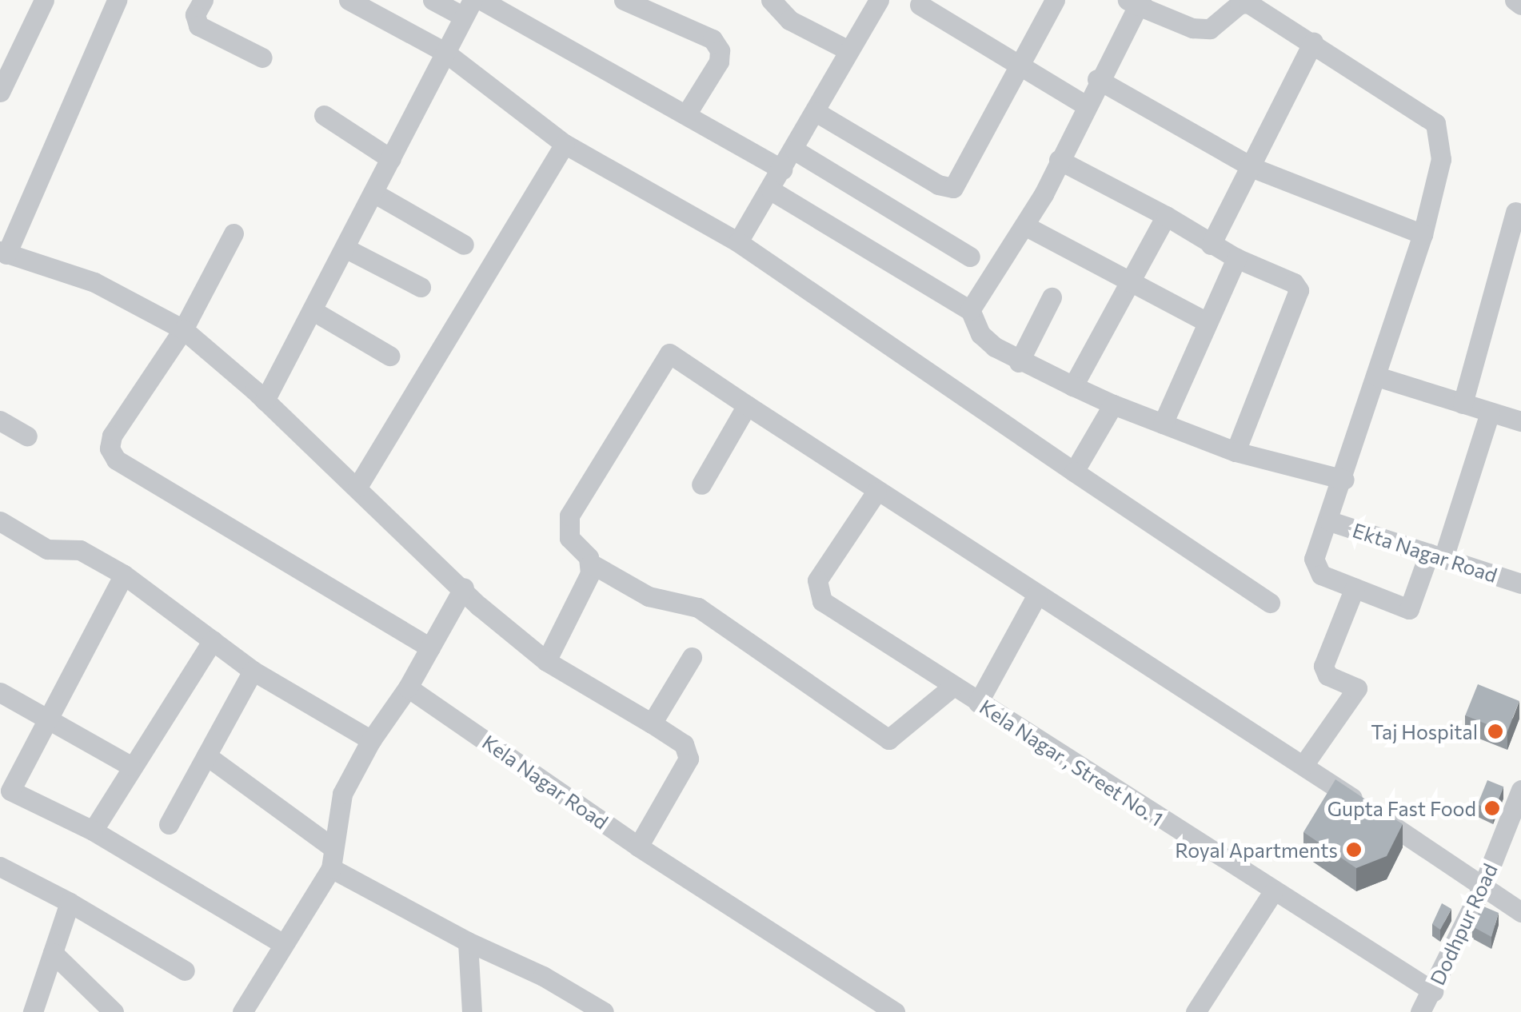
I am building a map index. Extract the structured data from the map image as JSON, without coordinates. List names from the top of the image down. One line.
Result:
{"streets":{"street":["Ekta Nagar Road","Kela Nagar , Street No. 1","Kela Nagar Road","Dodhpur Road"]},"crossings":[["Kela Nagar , Street No. 1","Dodhpur Road"]],"places":["Taj Hospital","Gupta Fast Food","Royal Apartments"]}
